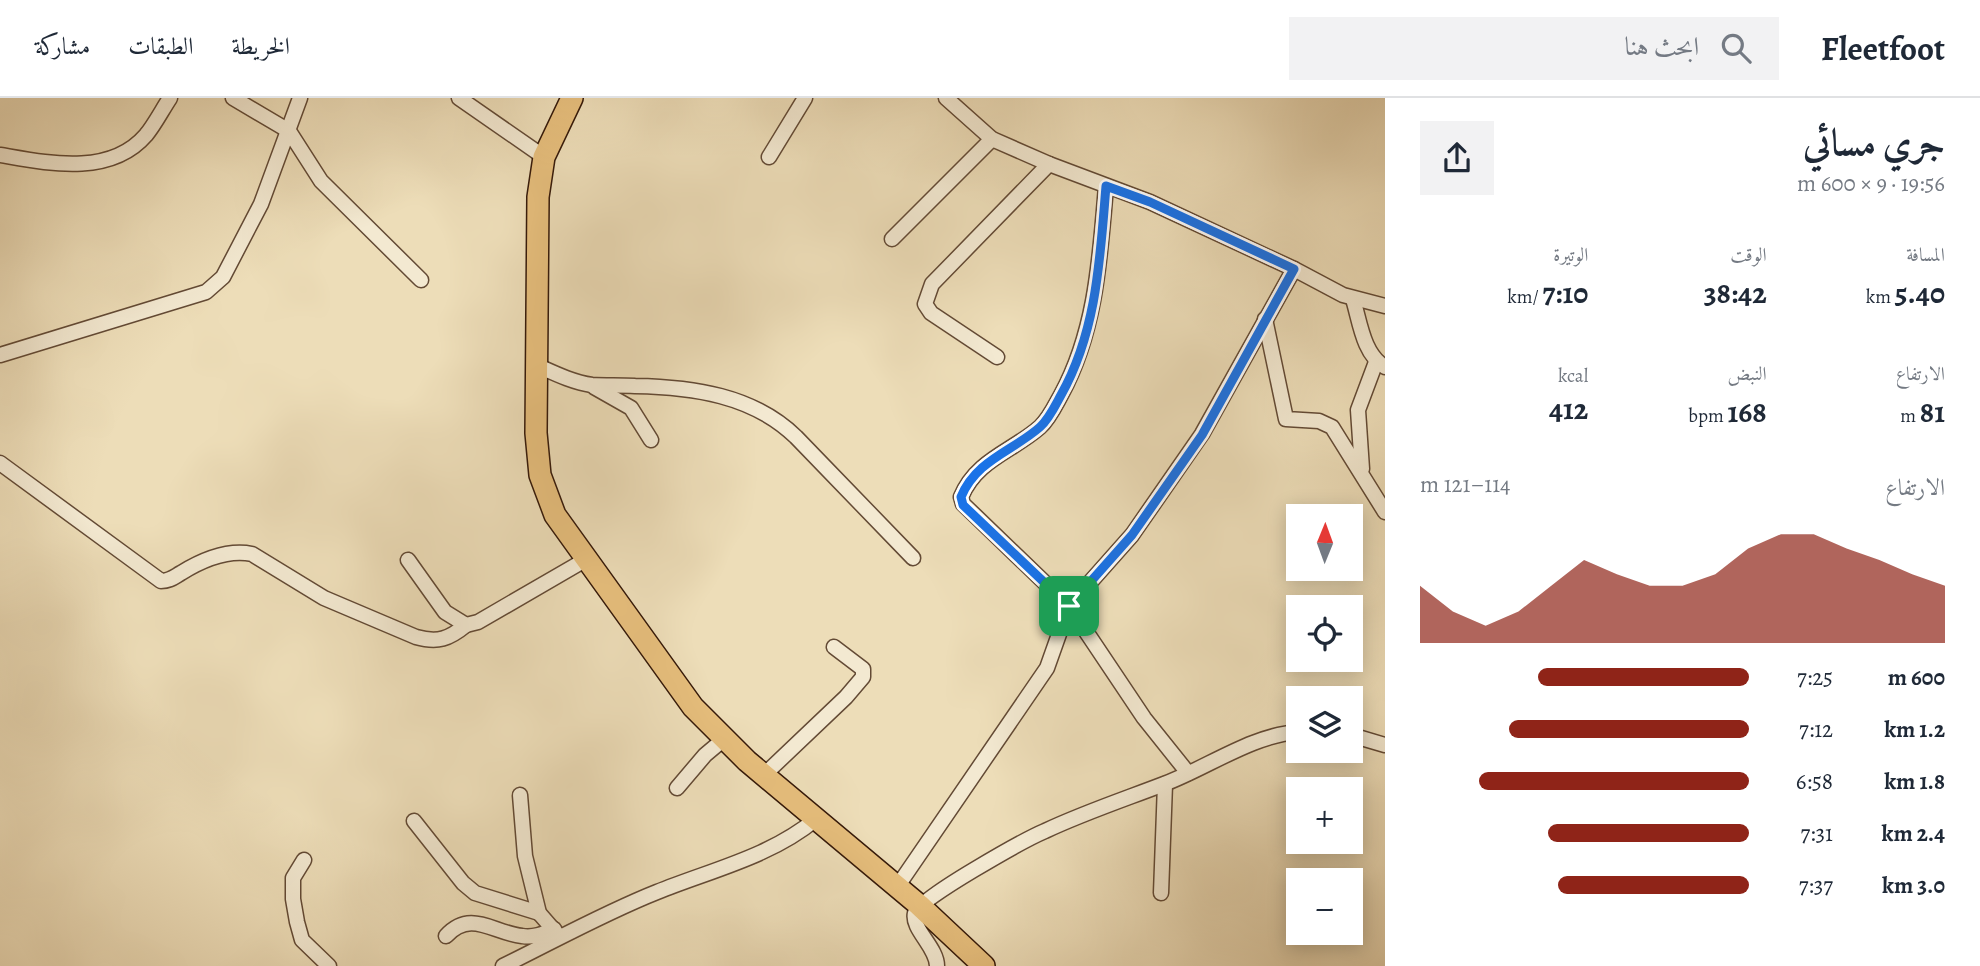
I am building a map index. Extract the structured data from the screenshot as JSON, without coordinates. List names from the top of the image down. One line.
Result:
{"north":"top","page":{"header":"Fleetfoot","search":"ابحث هنا","nav":["الخريطة","الطبقات","مشاركة"],"heading":["جري مسائي","19:56 · 9 × 600 m"],"stats":[["المسافة","5.40 km"],["الوقت","38:42"],["الوتيرة","7:10 /km"],["الارتفاع","81 m"],["النبض","168 bpm"],["kcal","412"]],"chart":["الارتفاع","114–121 m"],"map_buttons":["+","−"],"list":[{"name":"600 m","note":"7:25"},{"name":"1.2 km","note":"7:12"},{"name":"1.8 km","note":"6:58"},{"name":"2.4 km","note":"7:31"},{"name":"3.0 km","note":"7:37"}]}}
